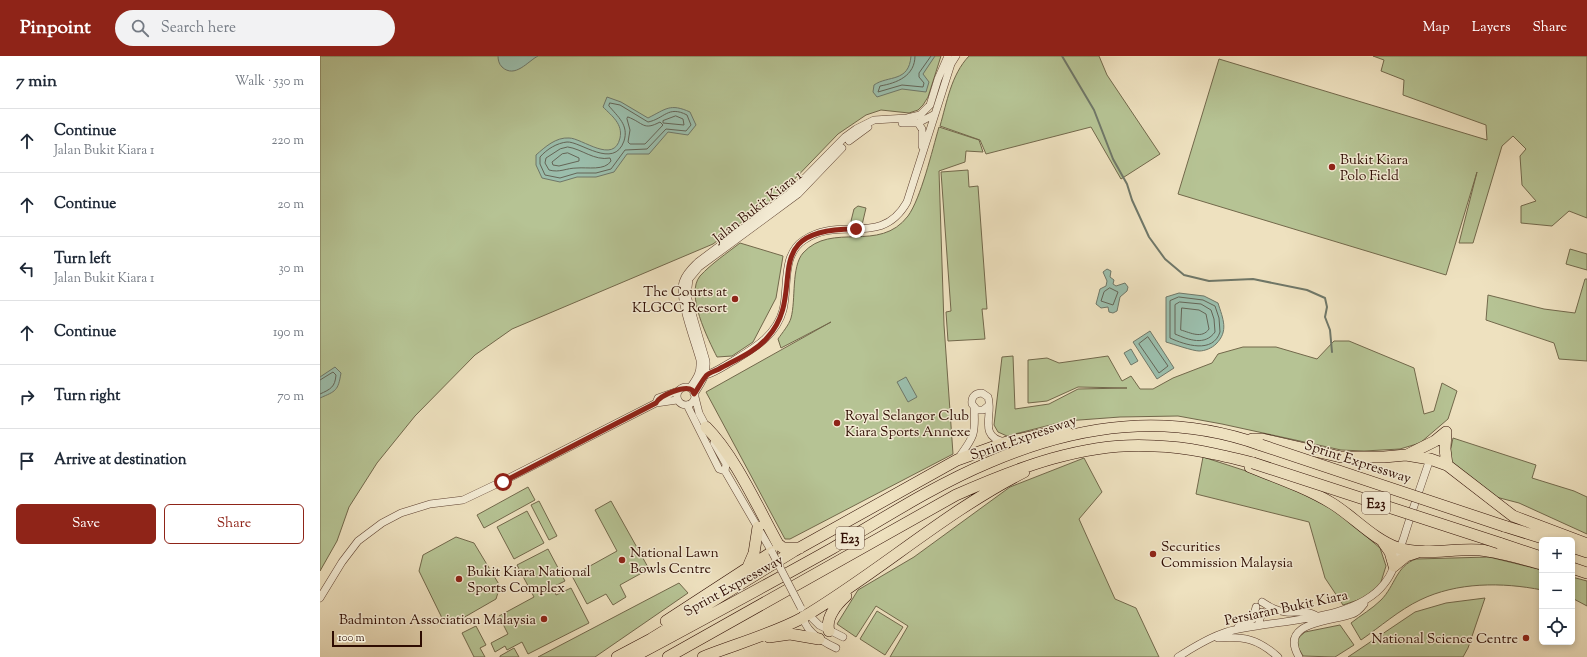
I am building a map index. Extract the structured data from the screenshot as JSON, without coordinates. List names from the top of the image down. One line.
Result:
{"streets":{"highway":["Sprint Expressway","E23"],"street":["Jalan Bukit Kiara 1","Persiaran Bukit Kiara"]},"places":["Bukit Kiara Polo Field","The Courts at KLGCC Resort","Royal Selangor Club Kiara Sports Annexe","Securities Commission Malaysia","National Lawn Bowls Centre","Bukit Kiara National Sports Complex","Badminton Association Malaysia","National Science Centre"],"scale_bar":"100 m","page":{"header":"Pinpoint","search":"Search here","nav":["Map","Layers","Share"],"heading":["7 min","Walk · 530 m"],"list":[["Continue","Jalan Bukit Kiara 1","220 m"],["Continue","20 m"],["Turn left","Jalan Bukit Kiara 1","30 m"],["Continue","190 m"],["Turn right","70 m"],"Arrive at destination"],"buttons":["Save","Share"],"map_buttons":["+","−"],"scale":"100 m"}}
